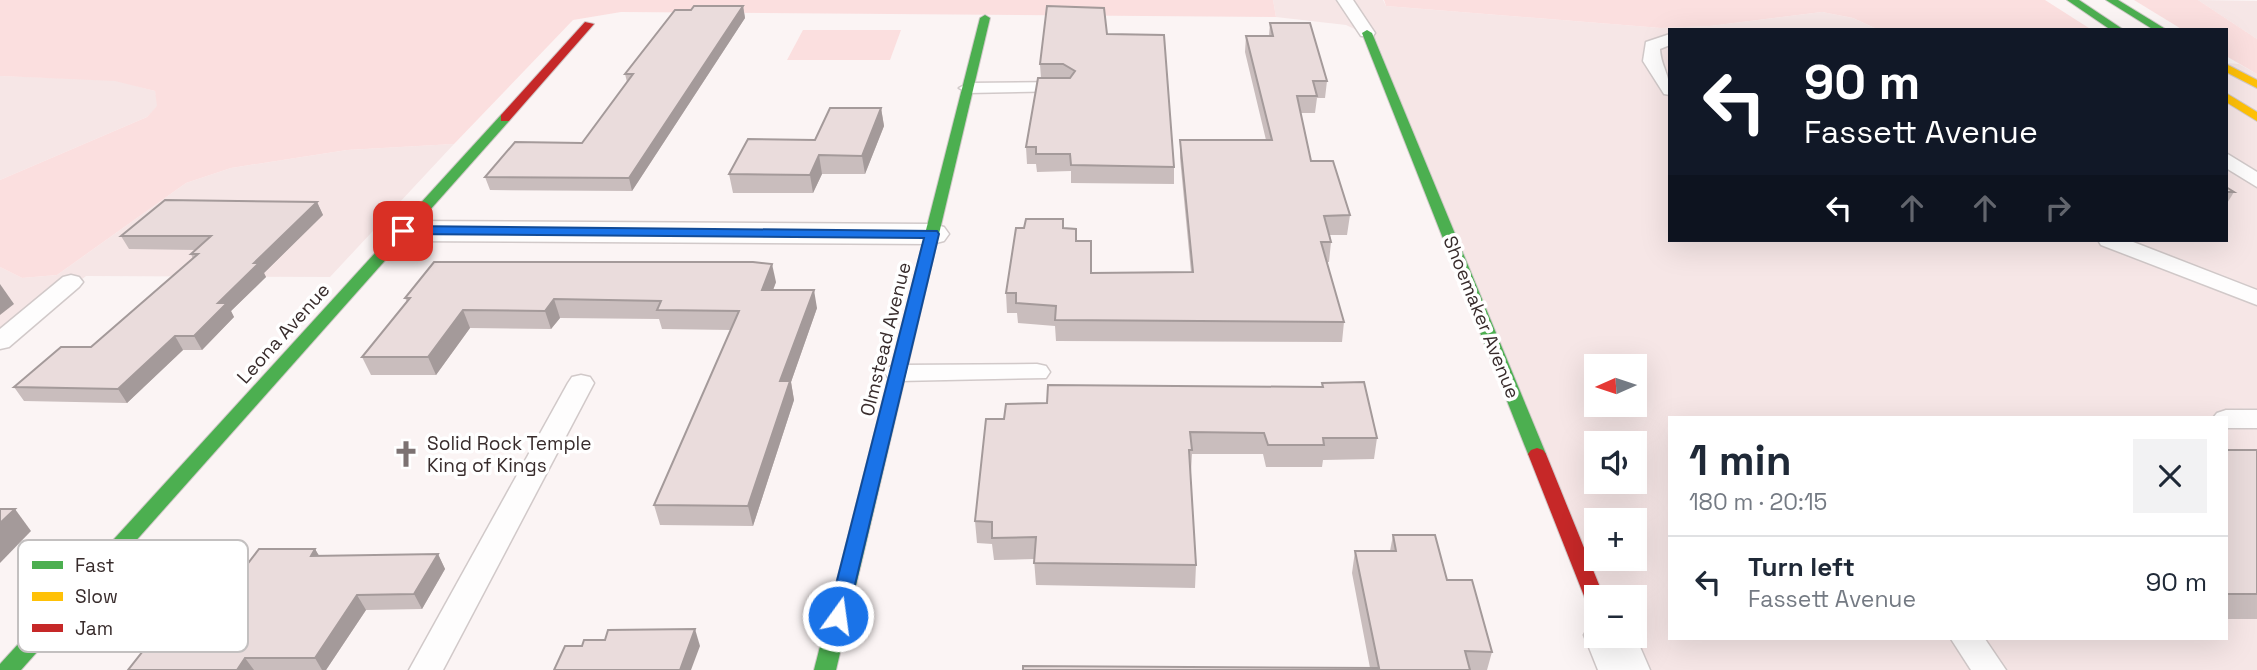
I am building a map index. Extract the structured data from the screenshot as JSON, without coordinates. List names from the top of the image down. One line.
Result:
{"streets":{"street":["Shoemaker Avenue","Leona Avenue","Olmstead Avenue"]},"places":{"church":["Solid Rock Temple King of Kings"]},"legend":["Fast","Slow","Jam"],"north":"left","page":{"turn":["90 m","Fassett Avenue"],"map_buttons":["+","−"],"heading":["1 min","180 m · 20:15"],"list":[{"name":"Turn left","note":"Fassett Avenue","value":"90 m"}]}}
